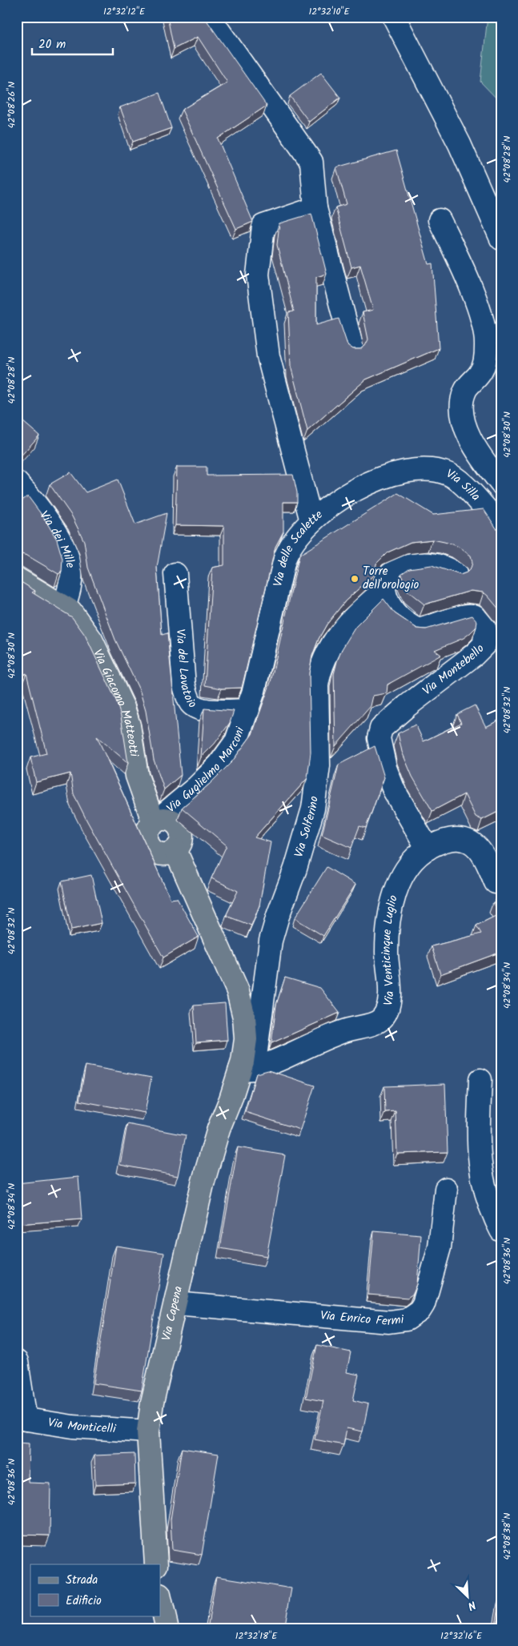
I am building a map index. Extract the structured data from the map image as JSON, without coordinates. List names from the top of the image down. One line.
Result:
{"streets":{"main road":["Via Giacomo Matteotti","Via Capena"],"street":["Via Silla","Via dei Mille","Via delle Scalette","Via del Lavatoio","Via Montebello","Via Guglielmo Marconi","Via Solferino","Via Venticinque Luglio","Via Enrico Fermi","Via Monticelli"]},"crossings":[["Via Silla","Via delle Scalette"],["Via dei Mille","Via Giacomo Matteotti"],["Via delle Scalette","Via del Lavatoio"],["Via delle Scalette","Via Guglielmo Marconi"],["Via del Lavatoio","Via Guglielmo Marconi"],["Via Montebello","Via Solferino"],["Via Montebello","Via Venticinque Luglio"],["Via Giacomo Matteotti","Via Guglielmo Marconi"],["Via Giacomo Matteotti","Via Capena"],["Via Guglielmo Marconi","Via Capena"],["Via Solferino","Via Venticinque Luglio"],["Via Solferino","Via Capena"],["Via Venticinque Luglio","Via Capena"],["Via Capena","Via Enrico Fermi"],["Via Capena","Via Monticelli"]],"places":["Torre dell'orologio"],"legend":["Strada","Edificio"],"scale_bar":"20 m","north":"bottom right","coordinates":["12°32'12\"E","12°32'10\"E","42°08'26\"N","42°08'28\"N","42°08'30\"N","42°08'32\"N","42°08'34\"N","42°08'36\"N","42°08'38\"N","12°32'18\"E","12°32'16\"E"]}
